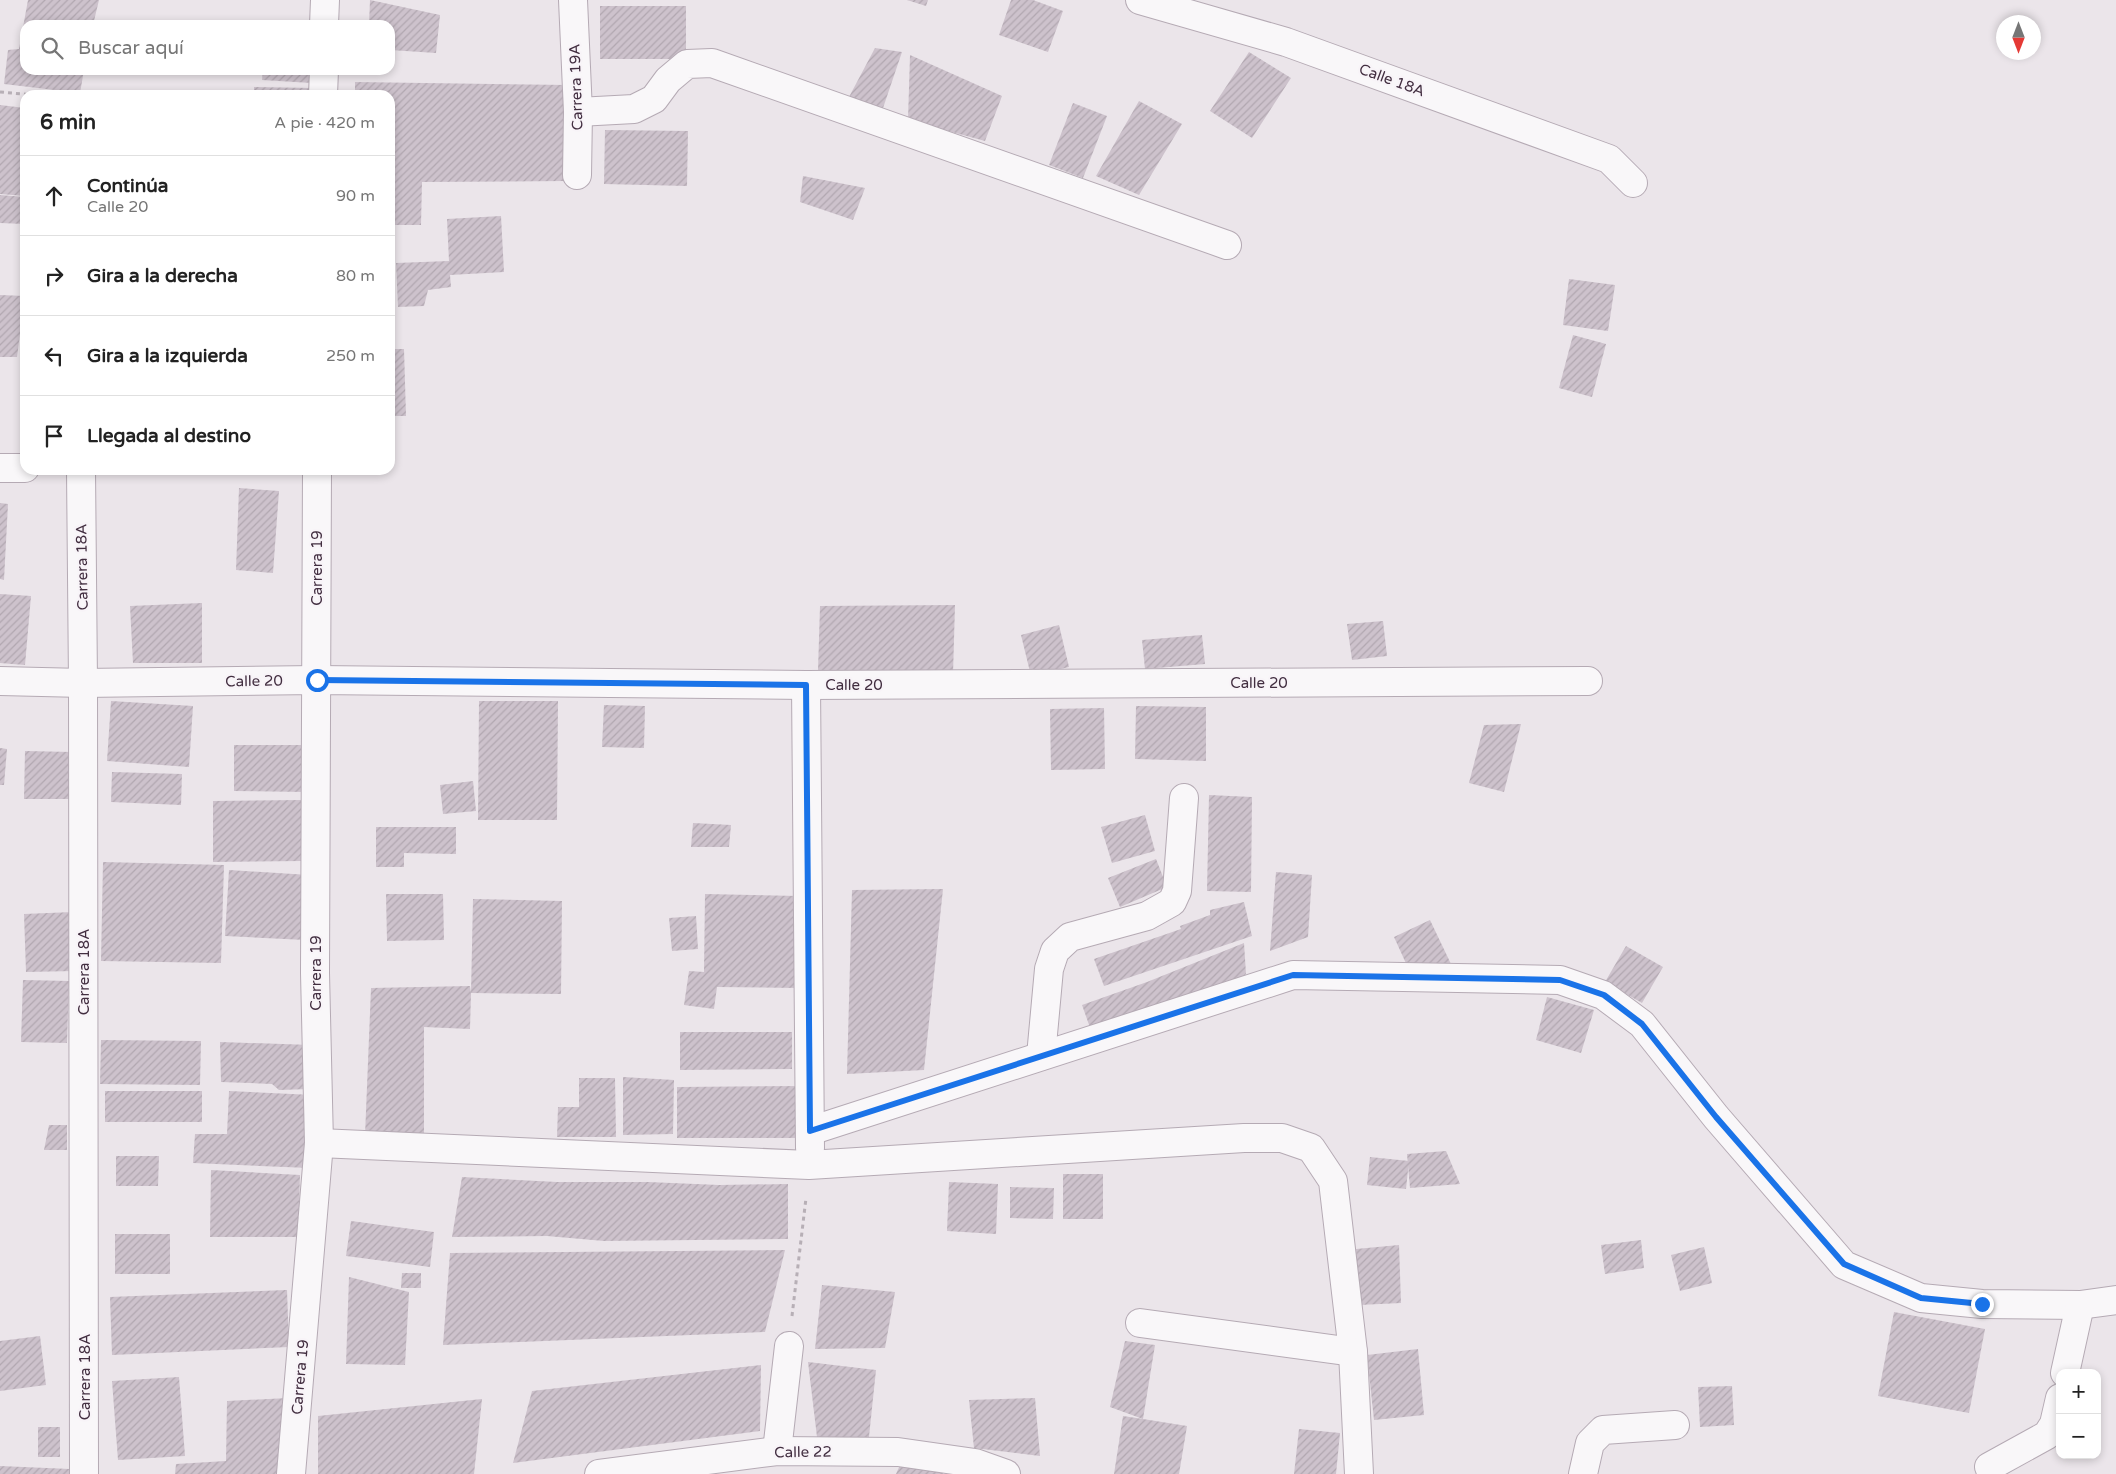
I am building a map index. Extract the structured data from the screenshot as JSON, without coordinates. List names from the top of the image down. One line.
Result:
{"streets":{"street":["Calle 18A","Carrera 19A","Carrera 18A","Carrera 19","Calle 20","Calle 22"]},"crossings":[["Carrera 18A","Calle 20"],["Carrera 19","Calle 20"]],"north":"bottom","page":{"search":"Buscar aquí","heading":["6 min","A pie · 420 m"],"list":[["Continúa","Calle 20","90 m"],["Gira a la derecha","80 m"],["Gira a la izquierda","250 m"],"Llegada al destino"],"map_buttons":["+","−"]}}
